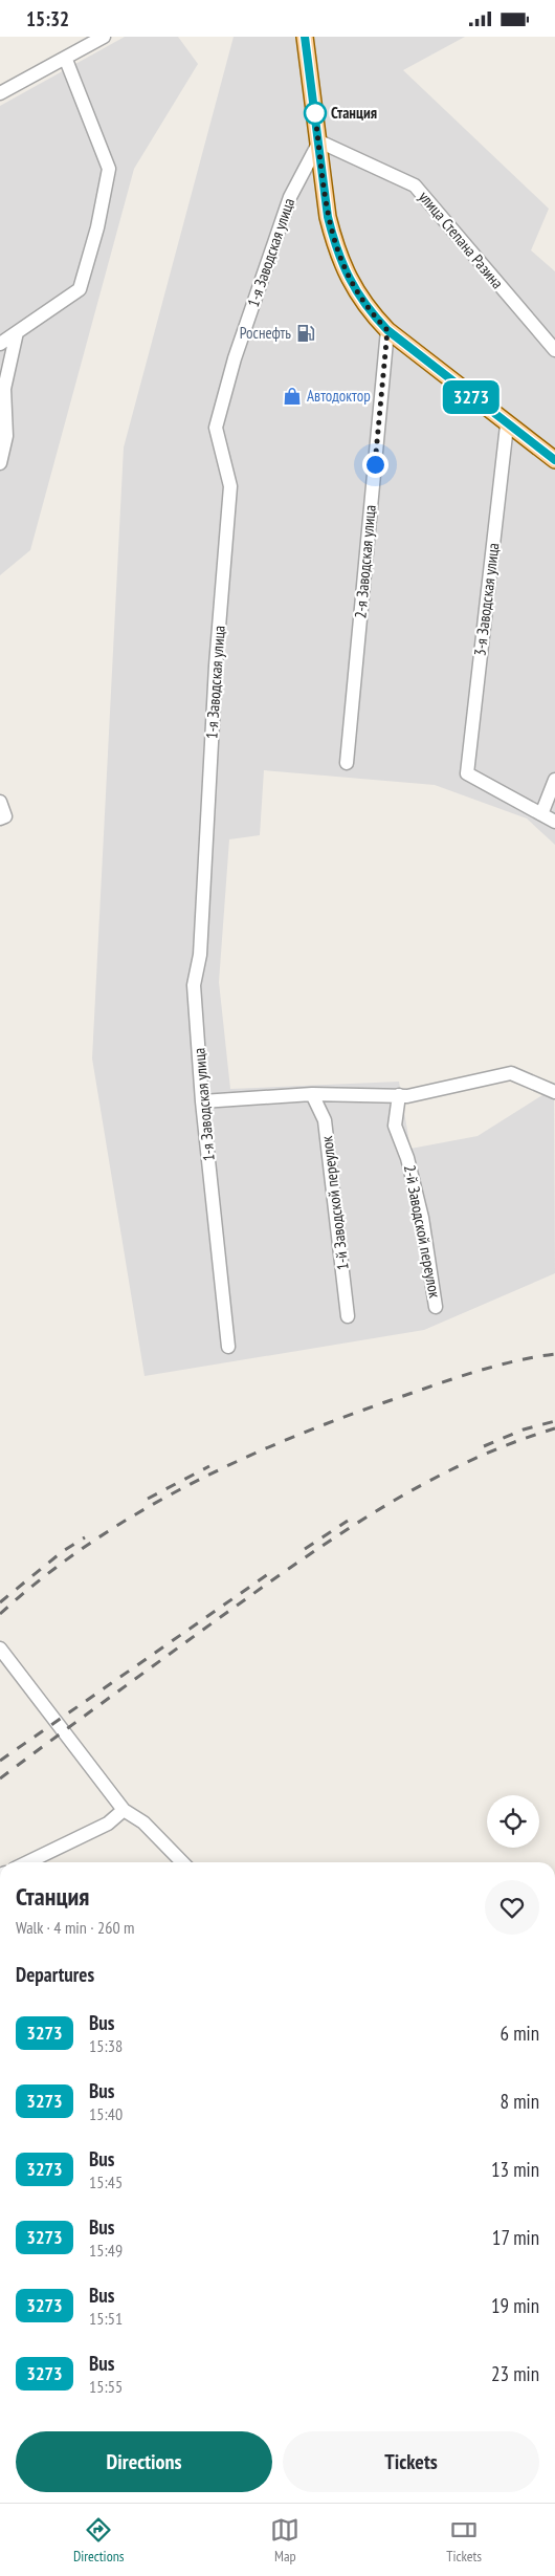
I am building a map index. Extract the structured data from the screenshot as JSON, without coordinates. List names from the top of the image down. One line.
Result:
{"streets":{"street":["улица Степана Разина","1-я Заводская улица","2-я Заводская улица","3-я Заводская улица","1-й Заводской переулок","2-й Заводской переулок"]},"crossings":[["улица Степана Разина","1-я Заводская улица"]],"places":{"other":["Станция"],"fuel station":["Роснефть"],"shop":["Автодоктор"]},"lines":["bus line 3273"],"page":{"status":"15:32","on_map":"3273","heading":[["Станция","Walk · 4 min · 260 m"],"Departures"],"list":[{"mark":"3273","name":"Bus","note":"15:38","value":"6 min"},{"mark":"3273","name":"Bus","note":"15:40","value":"8 min"},{"mark":"3273","name":"Bus","note":"15:45","value":"13 min"},{"mark":"3273","name":"Bus","note":"15:49","value":"17 min"},{"mark":"3273","name":"Bus","note":"15:51","value":"19 min"},{"mark":"3273","name":"Bus","note":"15:55","value":"23 min"}],"buttons":["Directions","Tickets"],"tabs":["Directions","Map","Tickets"]}}
